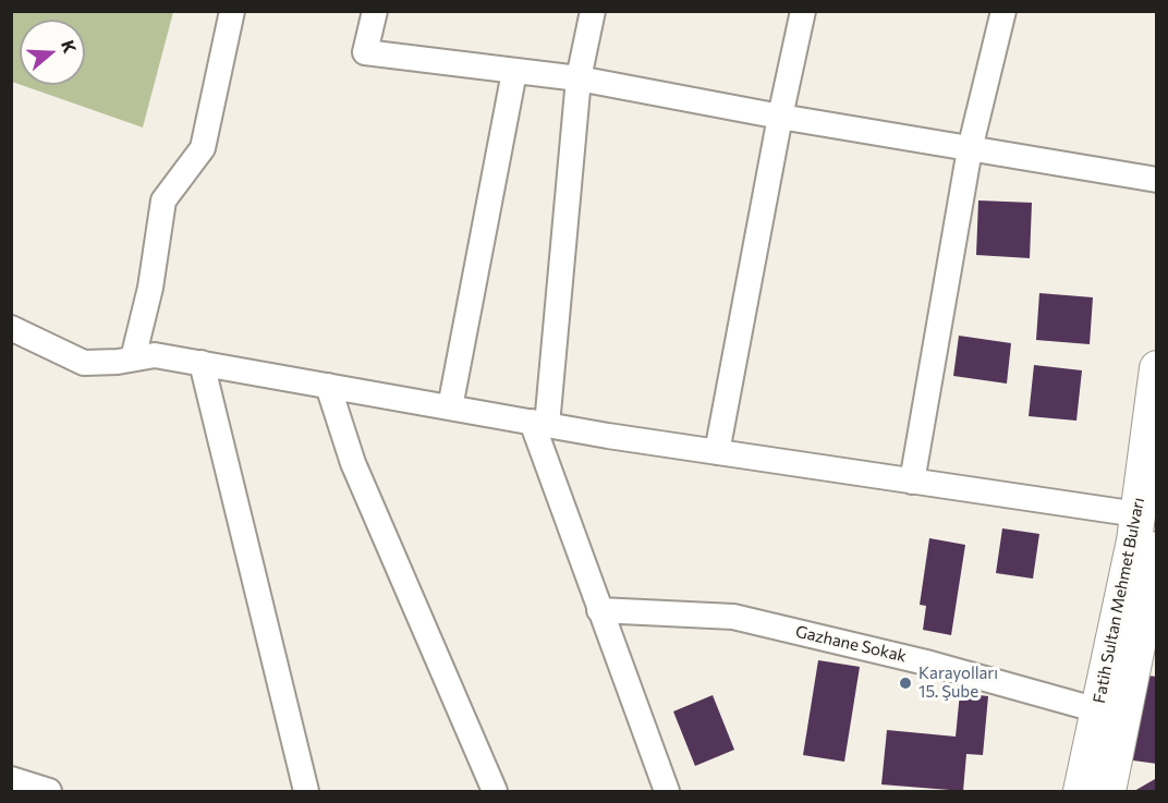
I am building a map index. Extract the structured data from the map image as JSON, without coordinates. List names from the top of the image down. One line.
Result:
{"streets":{"main road":["Fatih Sultan Mehmet Bulvarı"],"street":["Gazhane Sokak"]},"crossings":[["Fatih Sultan Mehmet Bulvarı","Gazhane Sokak"]],"places":["Karayolları 15. Şube"],"north":"right"}
